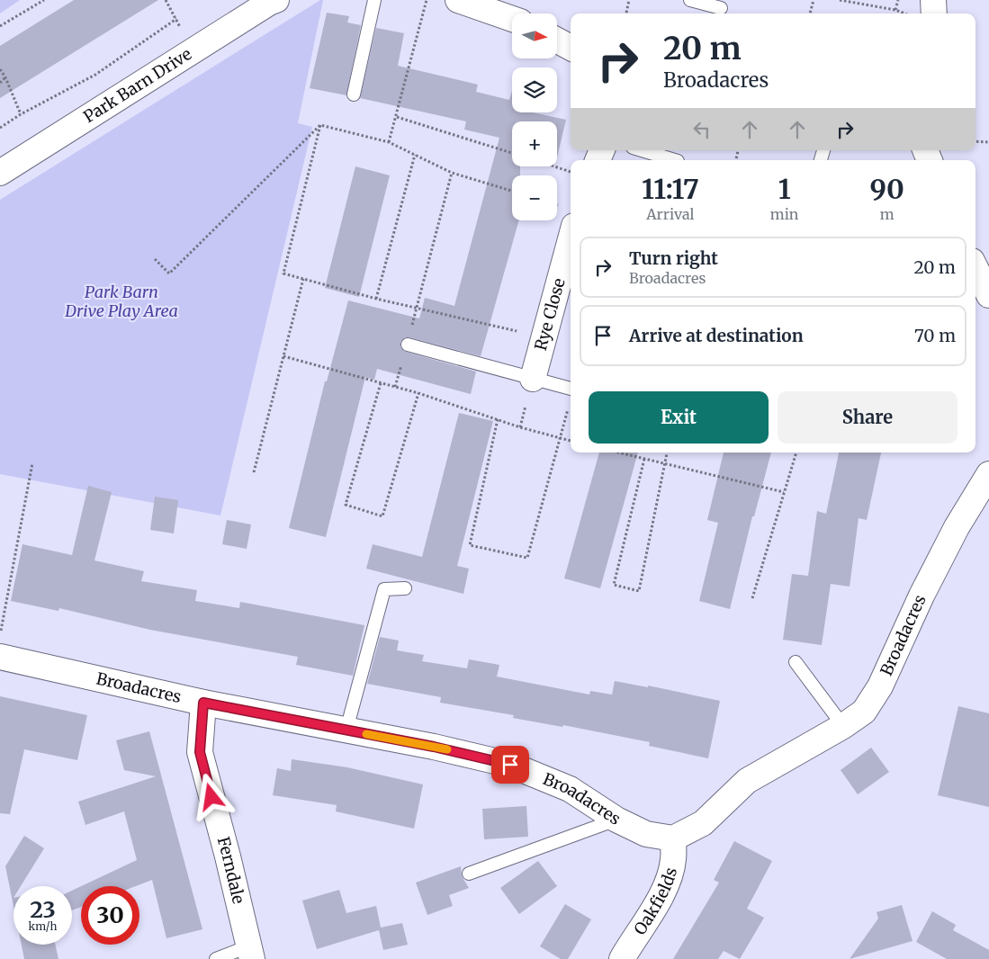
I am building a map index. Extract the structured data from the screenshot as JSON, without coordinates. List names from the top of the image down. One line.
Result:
{"streets":{"street":["Park Barn Drive","Rye Close","Broadacres","Ferndale","Oakfields"]},"crossings":[["Broadacres","Ferndale"],["Broadacres","Oakfields"]],"parks":["Park Barn Drive Play Area"],"north":"right","page":{"map_buttons":["+","−"],"turn":["20 m","Broadacres"],"eta":["11:17","Arrival","1","min","90","m"],"list":[{"name":"Turn right","note":"Broadacres","value":"20 m"},{"name":"Arrive at destination","value":"70 m"}],"buttons":["Exit","Share"],"speed":"23 km/h","limit":"30"}}
